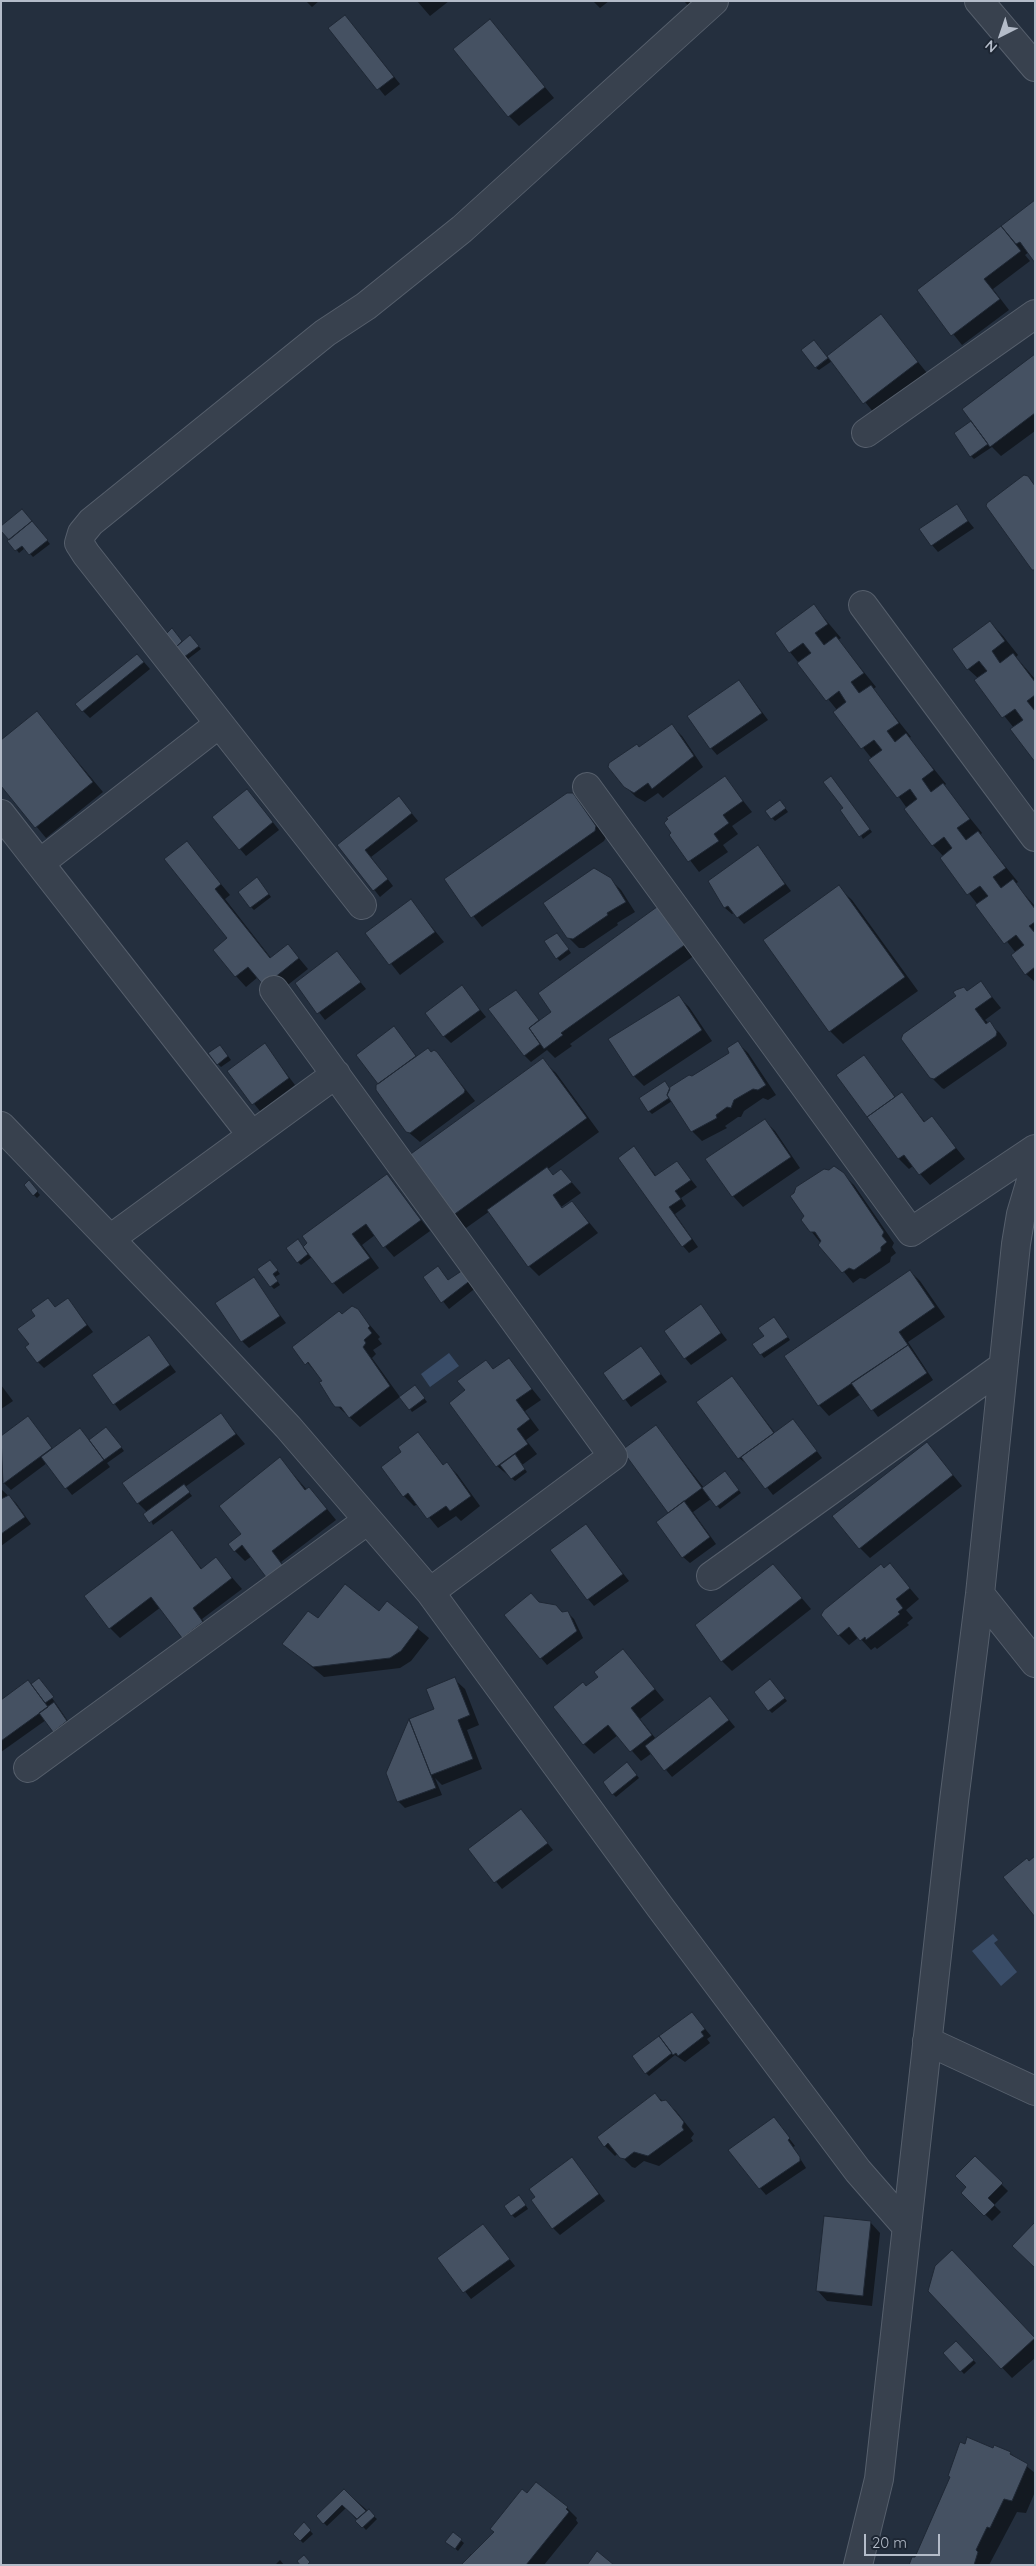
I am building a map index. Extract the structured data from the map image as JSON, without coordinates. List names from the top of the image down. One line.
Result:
{"scale_bar":"20 m","north":"bottom left"}
